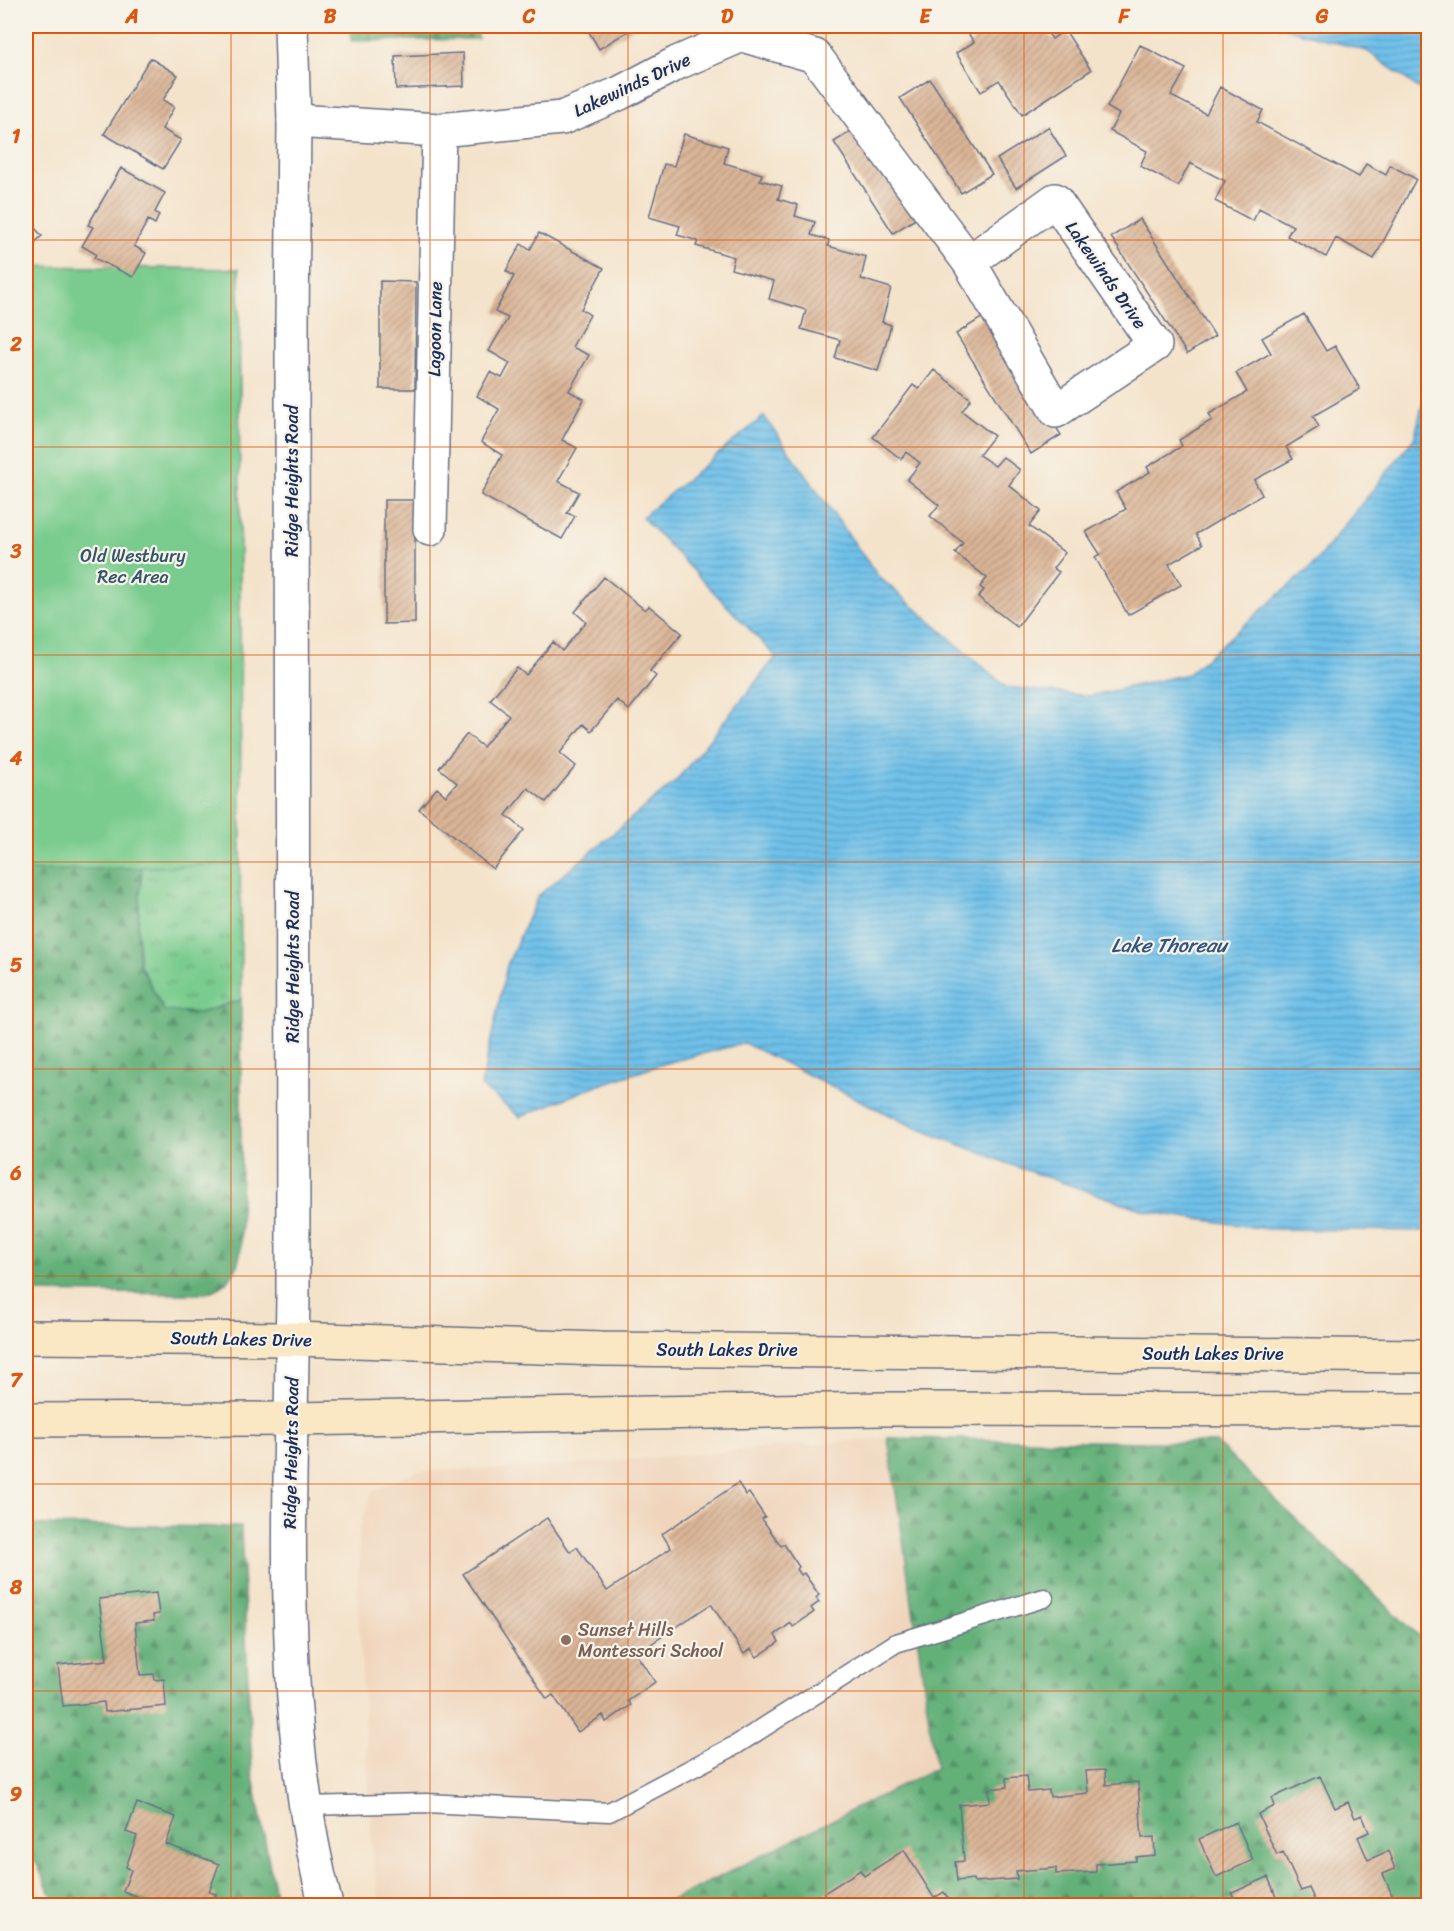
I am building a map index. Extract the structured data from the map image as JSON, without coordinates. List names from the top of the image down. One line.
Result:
{"streets":{"main road":["South Lakes Drive"],"street":["Lakewinds Drive","Lagoon Lane","Ridge Heights Road"]},"crossings":[["Lakewinds Drive","Lagoon Lane"],["Lakewinds Drive","Ridge Heights Road"],["Ridge Heights Road","South Lakes Drive"]],"water":["Lake Thoreau"],"parks":["Old Westbury Rec Area"],"places":["Sunset Hills Montessori School"],"grid":{"columns":["A","B","C","D","E","F","G"],"rows":["1","2","3","4","5","6","7","8","9"]}}
